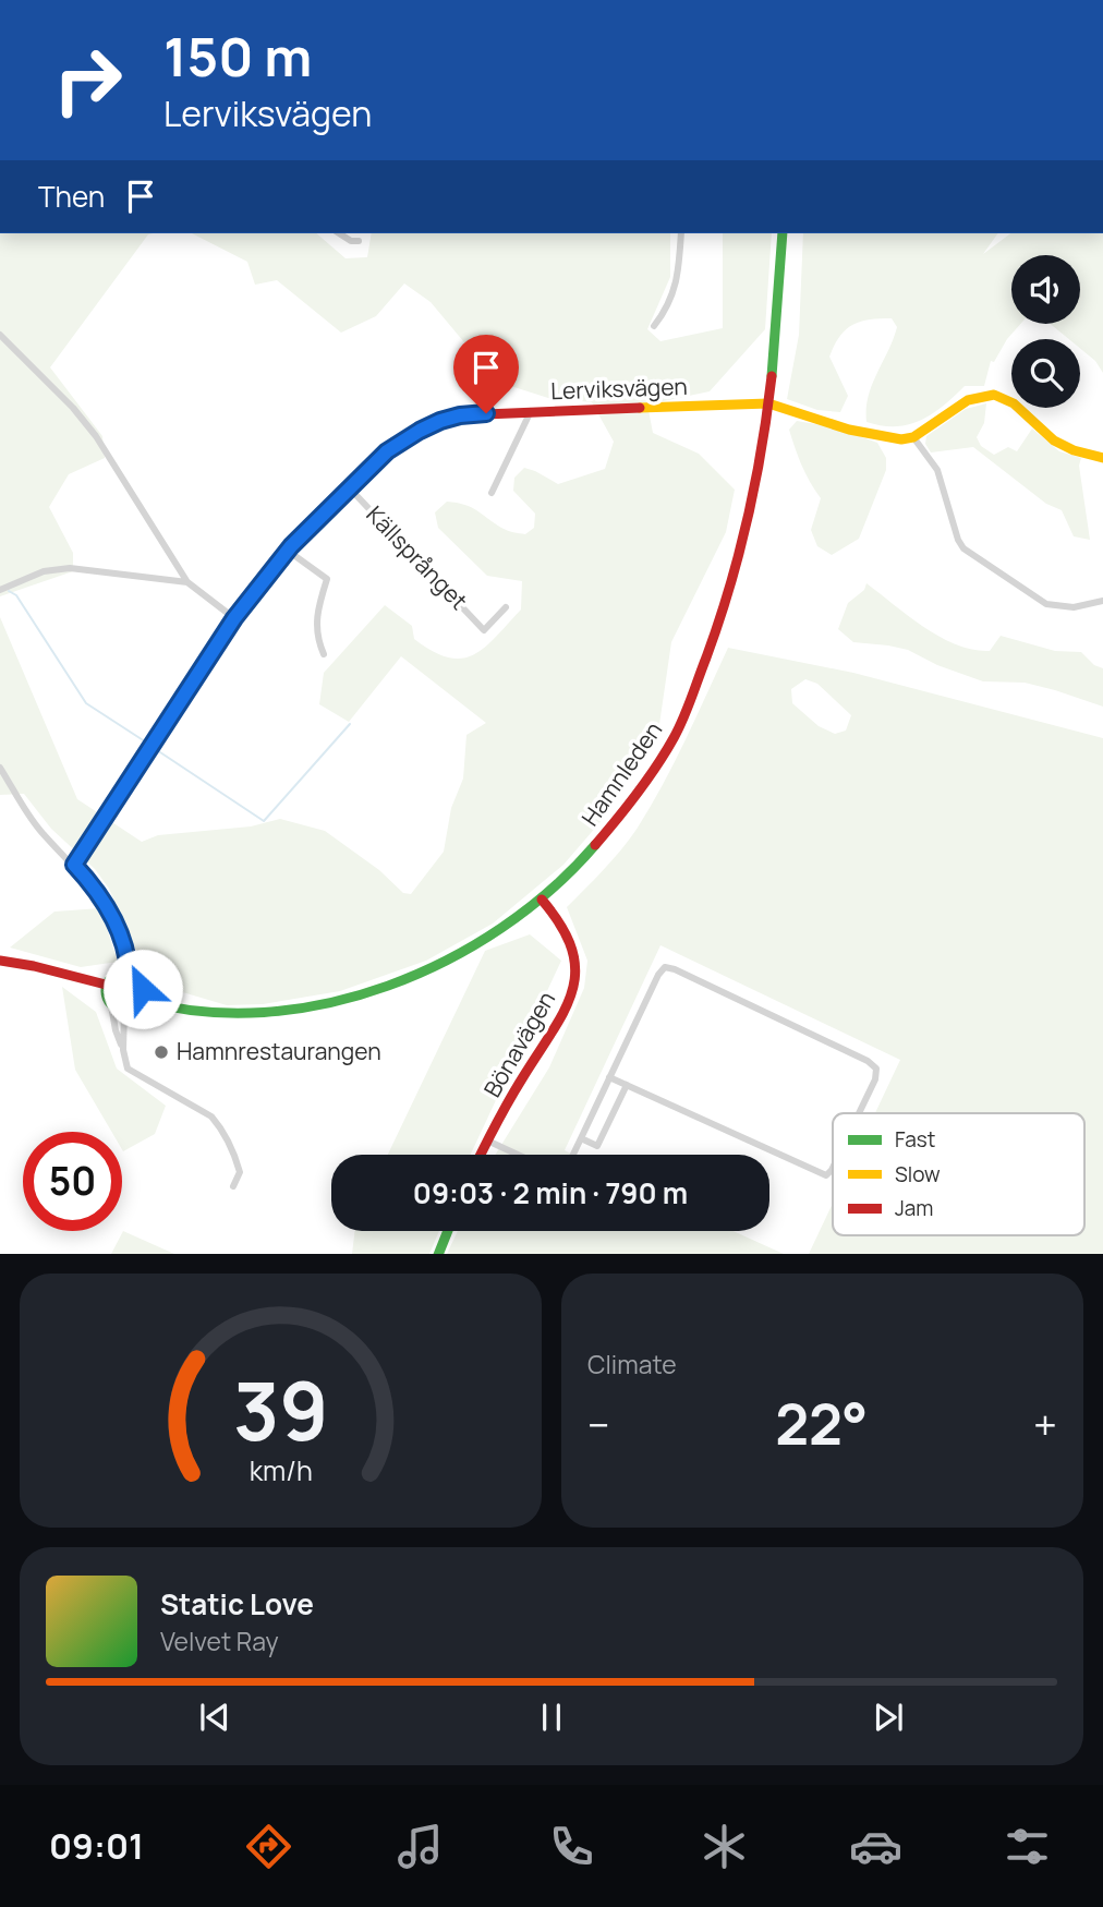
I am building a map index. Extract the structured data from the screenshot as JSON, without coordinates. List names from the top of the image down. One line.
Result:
{"streets":{"street":["Lerviksvägen","Källsprånget","Hamnleden","Bönavägen"]},"crossings":[["Lerviksvägen","Källsprånget"],["Lerviksvägen","Hamnleden"],["Hamnleden","Bönavägen"]],"places":["Hamnrestaurangen"],"legend":["Fast","Slow","Jam"],"page":{"turn":["150 m","Lerviksvägen"],"then":"Then","limit":"50","trip":"09:03 · 2 min · 790 m","tile":"Climate","heat":["−","22°","+"],"song":["Static Love","Velvet Ray"],"tabs":"09:01","gauge":["39","km/h"]}}
